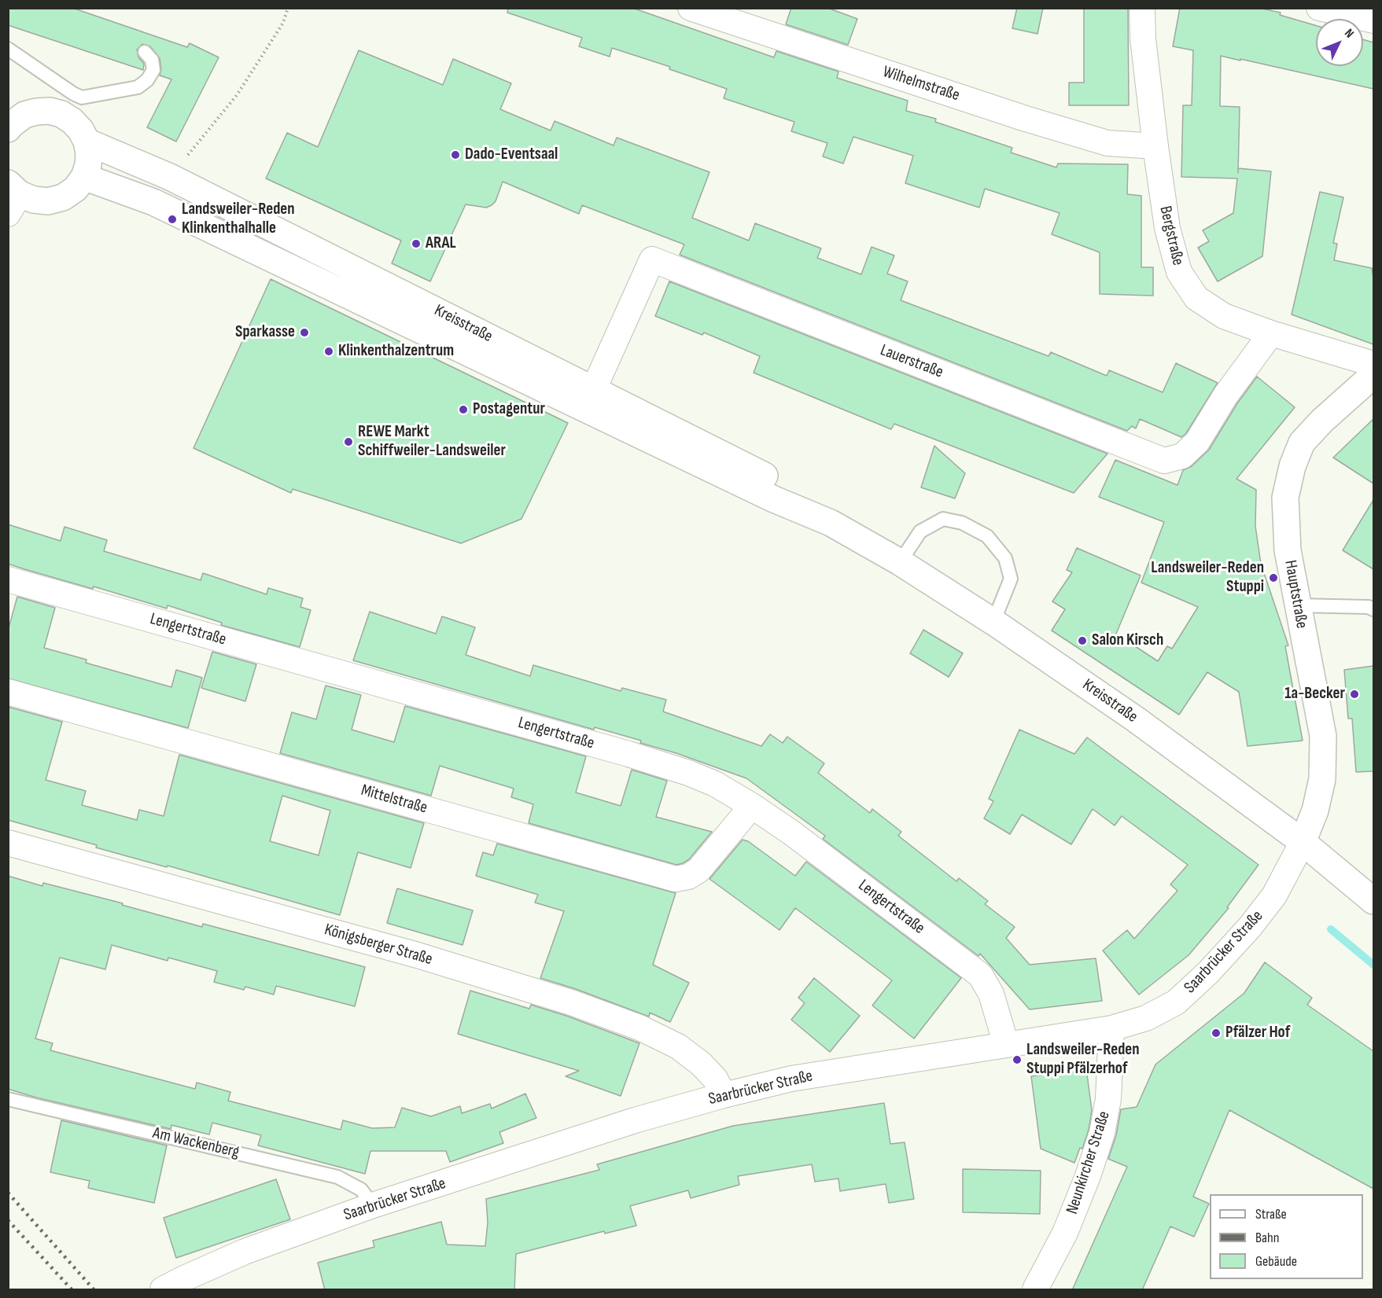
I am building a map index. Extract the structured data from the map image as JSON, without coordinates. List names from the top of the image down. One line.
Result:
{"streets":{"main road":["Kreisstraße","Hauptstraße"],"street":["Wilhelmstraße","Bergstraße","Lauerstraße","Lengertstraße","Mittelstraße","Königsberger Straße","Saarbrücker Straße","Neunkircher Straße"],"lane":["Am Wackenberg"]},"crossings":[["Wilhelmstraße","Bergstraße"],["Bergstraße","Lauerstraße"],["Kreisstraße","Lauerstraße"],["Kreisstraße","Hauptstraße"],["Kreisstraße","Saarbrücker Straße"],["Hauptstraße","Saarbrücker Straße"],["Lengertstraße","Mittelstraße"],["Lengertstraße","Saarbrücker Straße"],["Königsberger Straße","Saarbrücker Straße"],["Saarbrücker Straße","Am Wackenberg"],["Saarbrücker Straße","Neunkircher Straße"]],"places":["Dado-Eventsaal","Landsweiler-Reden Klinkenthalhalle","ARAL","Sparkasse","Klinkenthalzentrum","Postagentur","REWE Markt Schiffweiler-Landsweiler","Landsweiler-Reden Stuppi","Salon Kirsch","1a-Becker","Pfälzer Hof","Landsweiler-Reden Stuppi Pfälzerhof"],"legend":["Straße","Bahn","Gebäude"],"north":"top right"}
